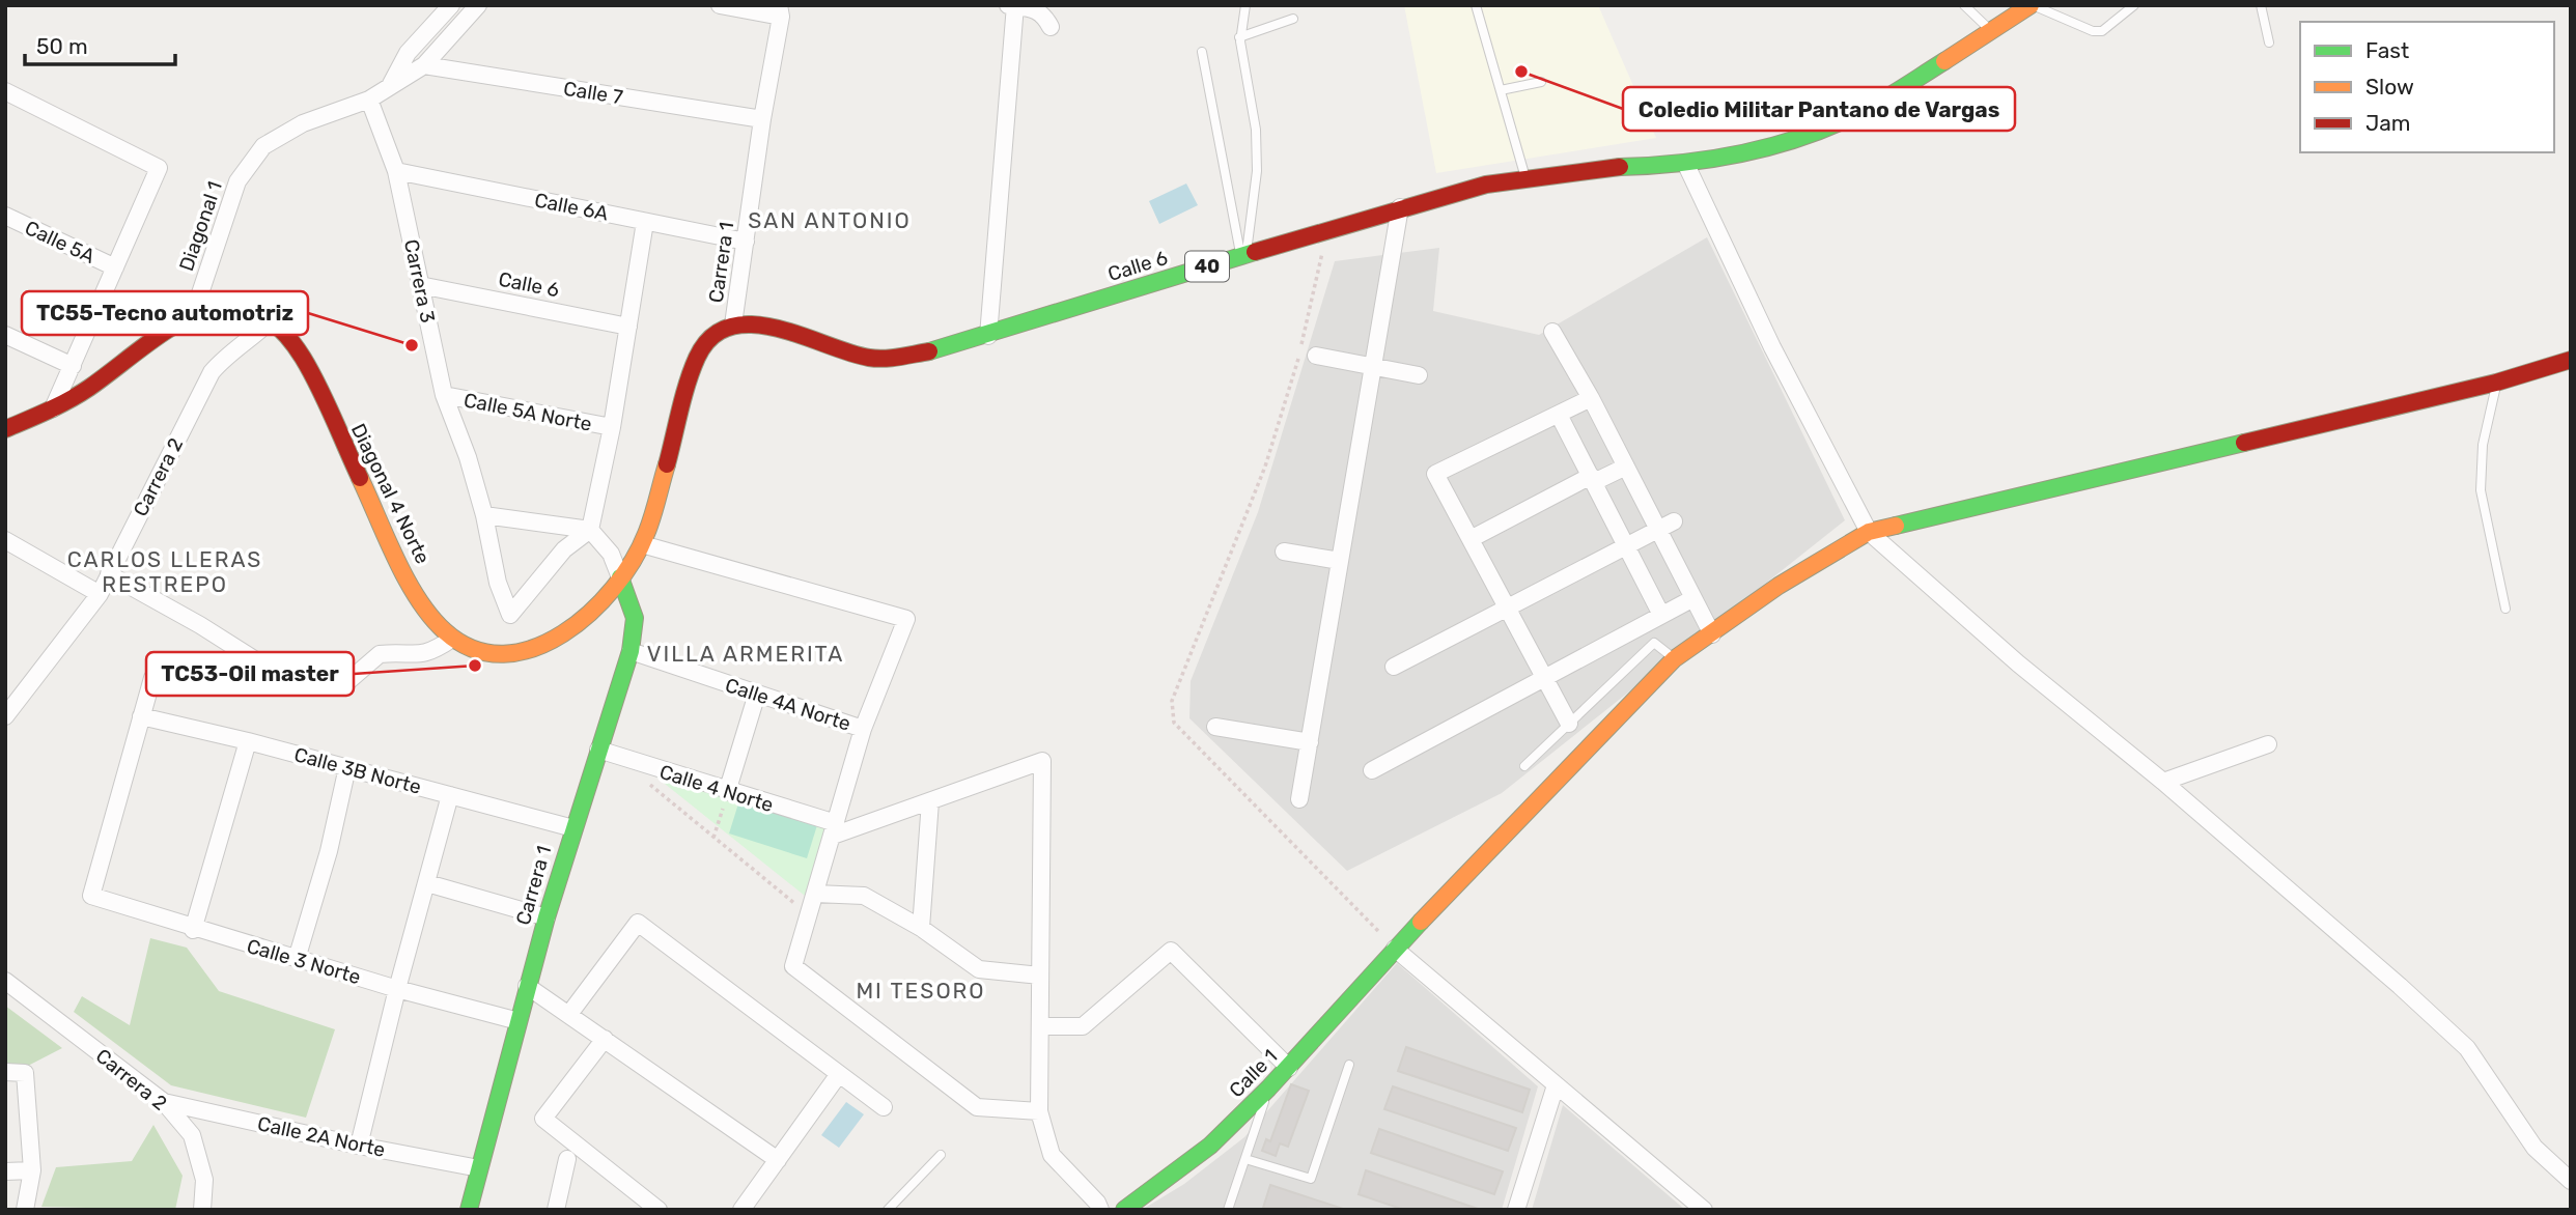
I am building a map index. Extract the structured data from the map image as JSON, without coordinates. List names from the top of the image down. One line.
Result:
{"streets":{"main road":["Carrera 1","Calle 6","40","Diagonal 4 Norte","Calle 1"],"street":["Calle 7","Calle 6A","Diagonal 1","Calle 5A","Carrera 3","Calle 5A Norte","Carrera 2","Calle 4A Norte","Calle 3B Norte","Calle 4 Norte","Calle 3 Norte","Calle 2A Norte"]},"crossings":[["Calle 7","Carrera 1"],["Calle 6A","Carrera 1"],["Calle 6A","Carrera 3"],["Diagonal 1","Carrera 3"],["Diagonal 1","Diagonal 4 Norte"],["Carrera 1","Calle 6"],["Carrera 1","Diagonal 4 Norte"],["Carrera 1","Calle 4A Norte"],["Carrera 1","Calle 3B Norte"],["Carrera 1","Calle 4 Norte"],["Carrera 1","Calle 3 Norte"],["Carrera 1","Calle 2A Norte"],["Calle 6","40"],["Calle 6","Carrera 3"],["Carrera 3","Calle 5A Norte"],["Carrera 2","Diagonal 4 Norte"],["Carrera 2","Calle 2A Norte"],["Calle 3B Norte","Calle 3 Norte"]],"districts":["SAN ANTONIO","CARLOS LLERAS RESTREPO","VILLA ARMERITA","MI TESORO"],"places":["Coledio Militar Pantano de Vargas","TC55-Tecno automotriz","TC53-Oil master"],"legend":["Fast","Slow","Jam"],"scale_bar":"50 m"}
